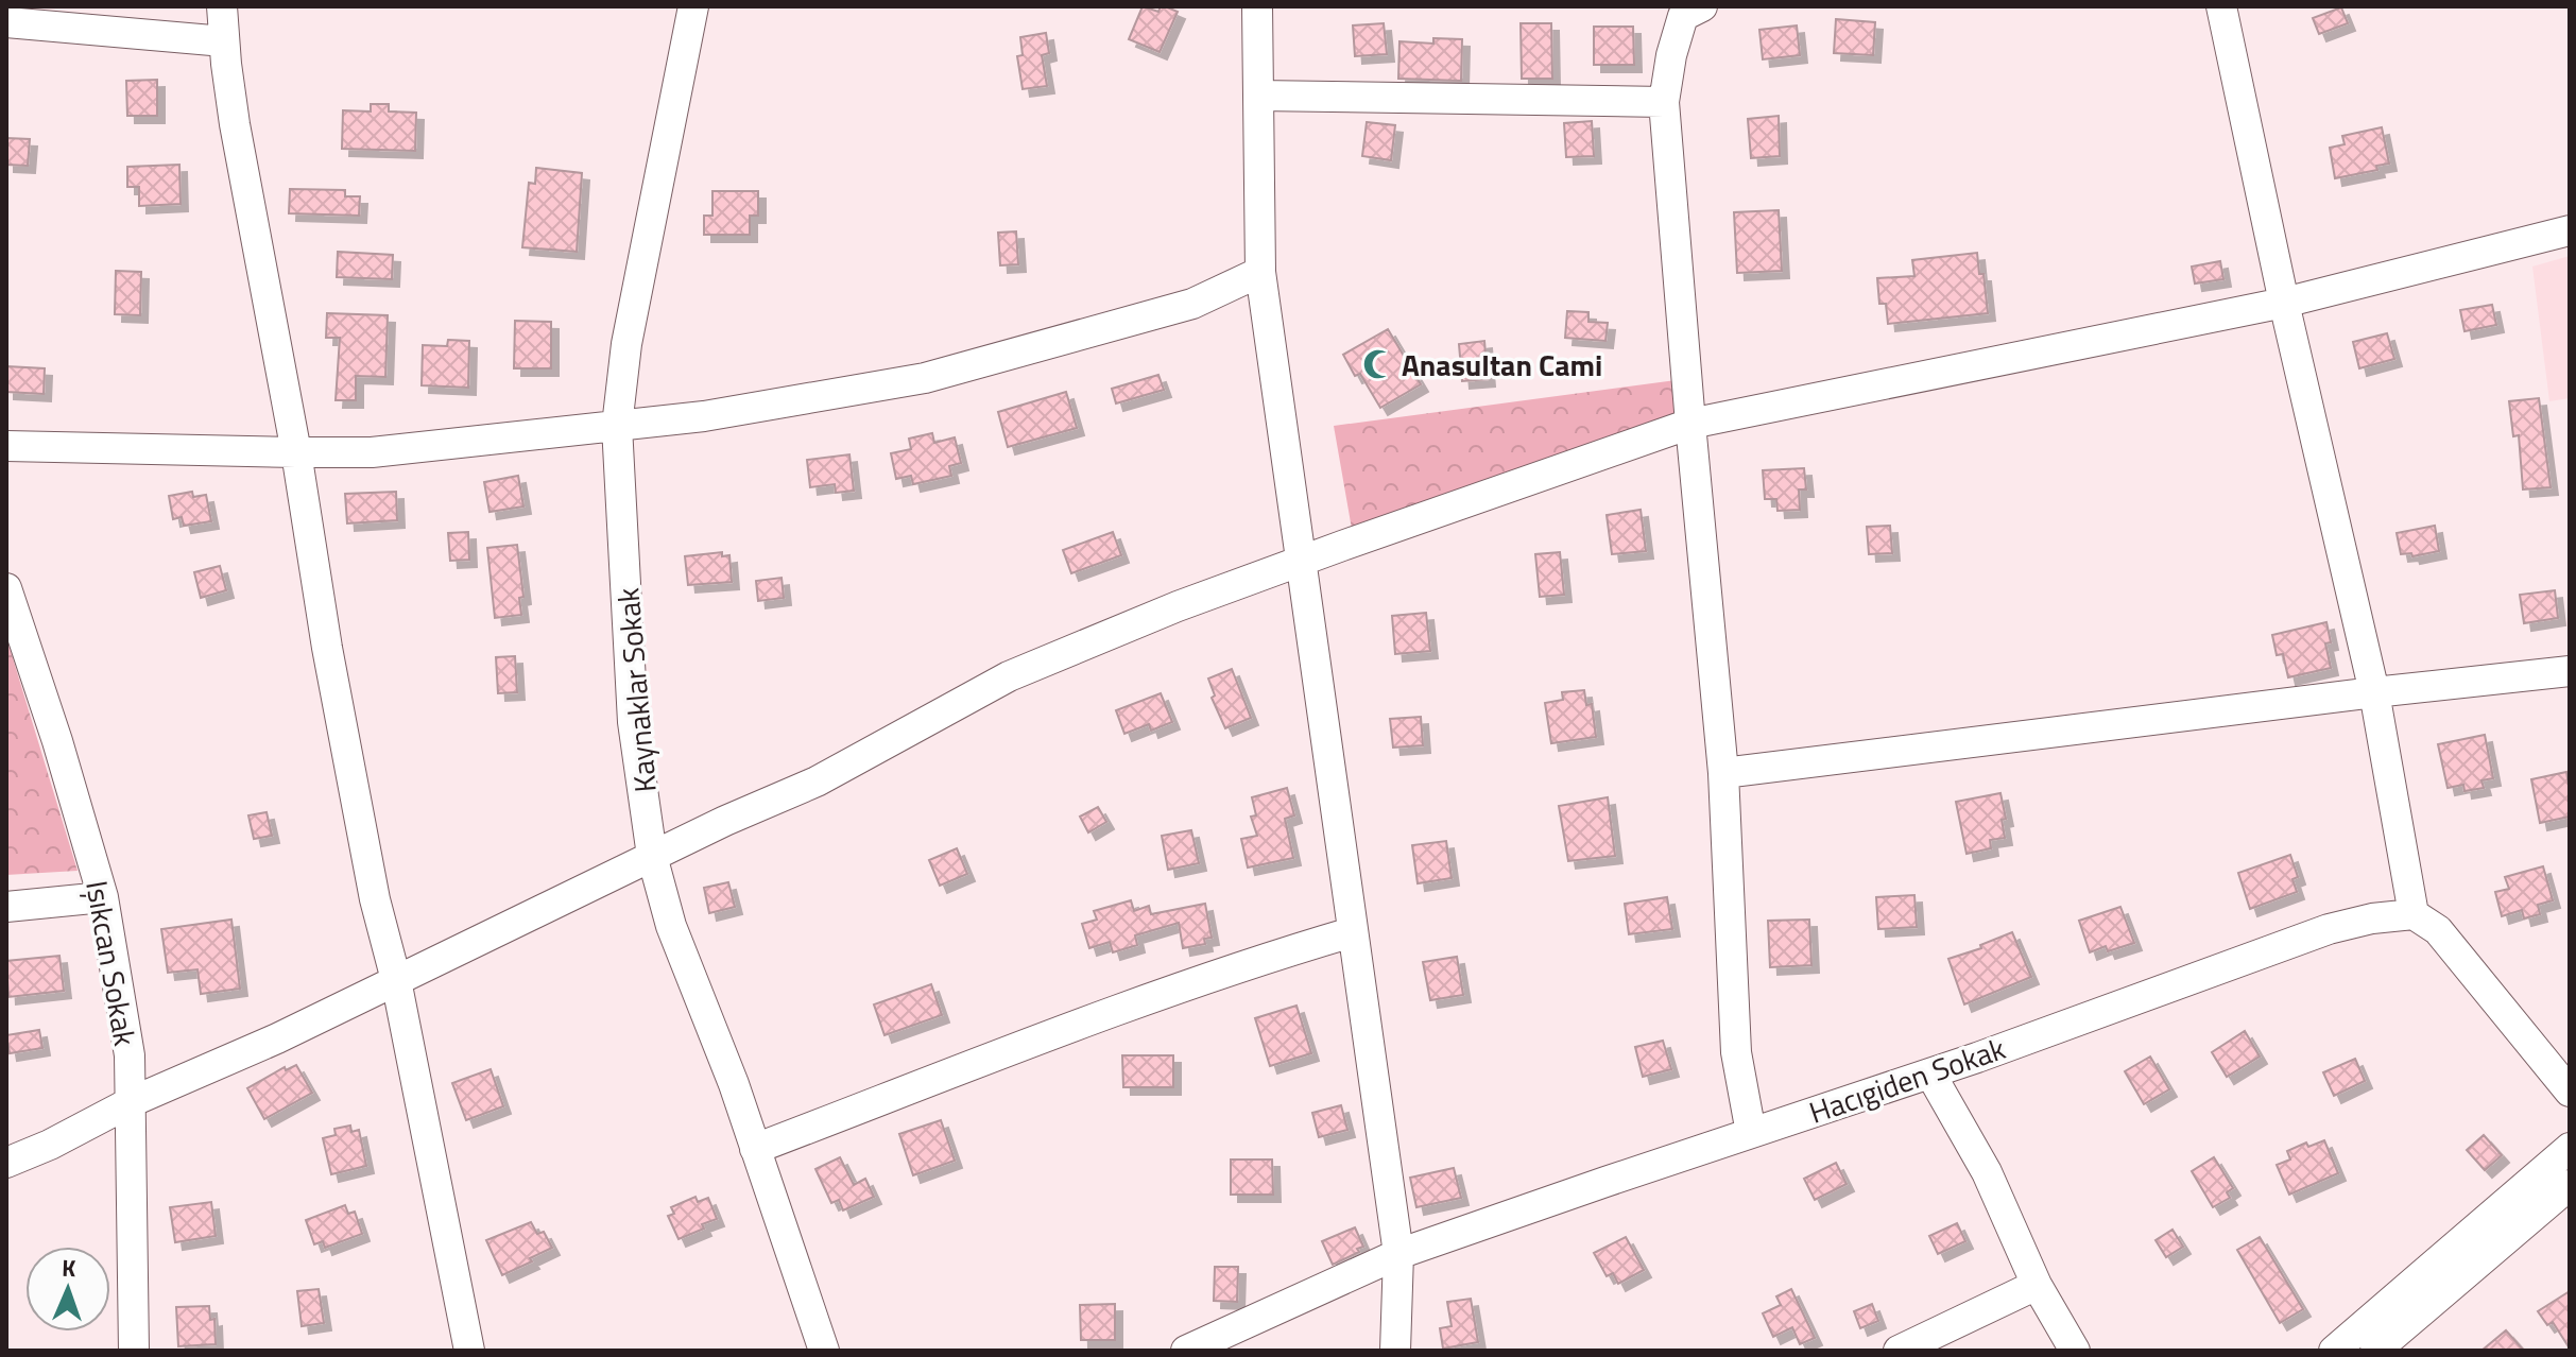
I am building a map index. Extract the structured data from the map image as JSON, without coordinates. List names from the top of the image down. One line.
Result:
{"streets":{"street":["Kaynaklar Sokak","Işıkcan Sokak","Hacıgiden Sokak"]},"places":{"mosque":["Anasultan Cami"]},"north":"top"}
